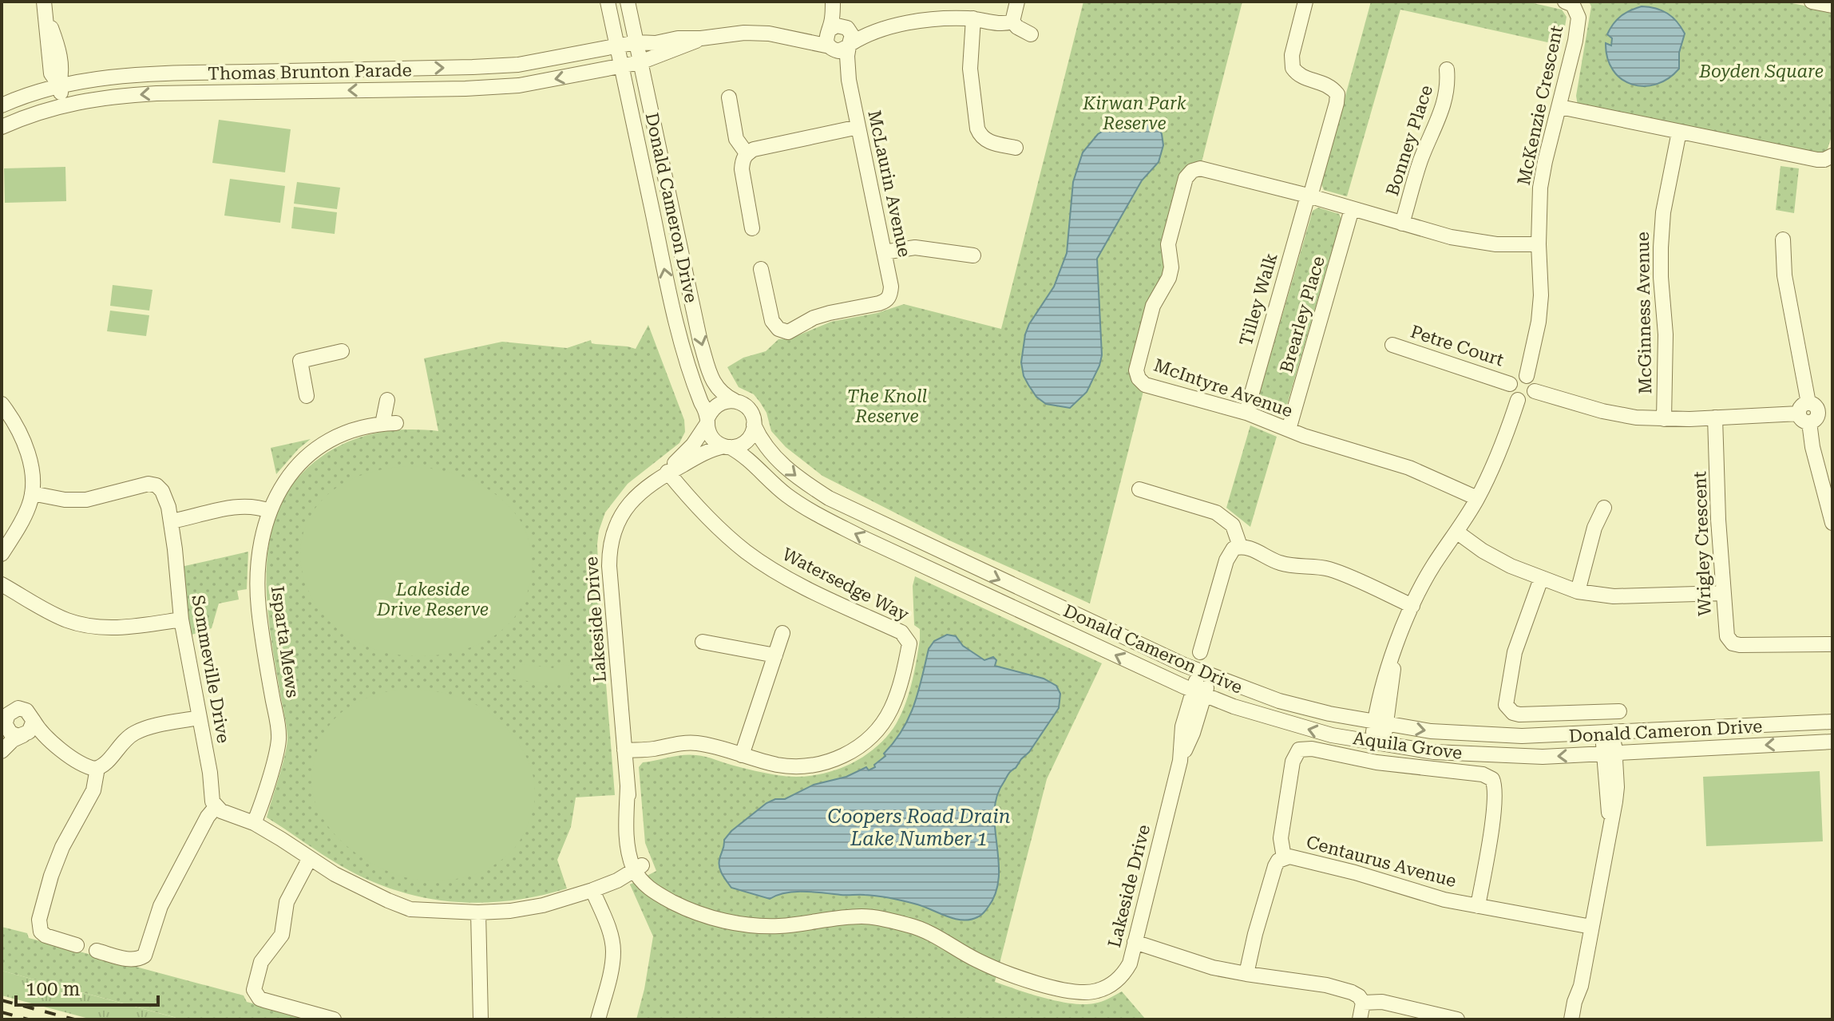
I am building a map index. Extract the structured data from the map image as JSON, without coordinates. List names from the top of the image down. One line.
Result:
{"streets":{"street":["Thomas Brunton Parade","McKenzie Crescent","Bonney Place","McLaurin Avenue","Donald Cameron Drive","Tilley Walk","McGinness Avenue","Brearley Place","Petre Court","McIntyre Avenue","Wrigley Crescent","Watersedge Way","Lakeside Drive","Isparta Mews","Sommeville Drive","Aquila Grove","Centaurus Avenue"]},"crossings":[["Thomas Brunton Parade","Donald Cameron Drive"],["McKenzie Crescent","Petre Court"],["McKenzie Crescent","McIntyre Avenue"],["Bonney Place","McIntyre Avenue"],["Donald Cameron Drive","Lakeside Drive"],["Tilley Walk","McIntyre Avenue"],["Brearley Place","McIntyre Avenue"],["Watersedge Way","Lakeside Drive"],["Aquila Grove","Centaurus Avenue"]],"water":["Coopers Road Drain Lake Number 1"],"parks":["Boyden Square","Kirwan Park Reserve","The Knoll Reserve","Lakeside Drive Reserve"],"scale_bar":"100 m"}
